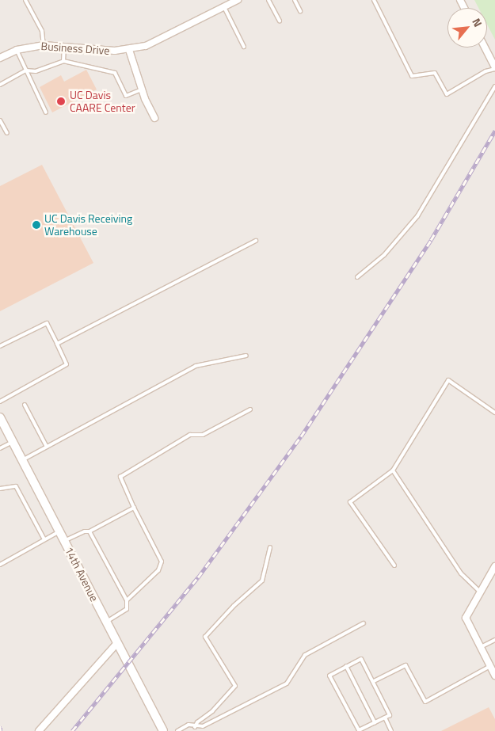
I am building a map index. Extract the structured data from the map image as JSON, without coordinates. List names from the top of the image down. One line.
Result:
{"streets":{"main road":["14th Avenue"],"street":["Business Drive"]},"places":["UC Davis CAARE Center","UC Davis Receiving Warehouse"],"north":"top right"}
